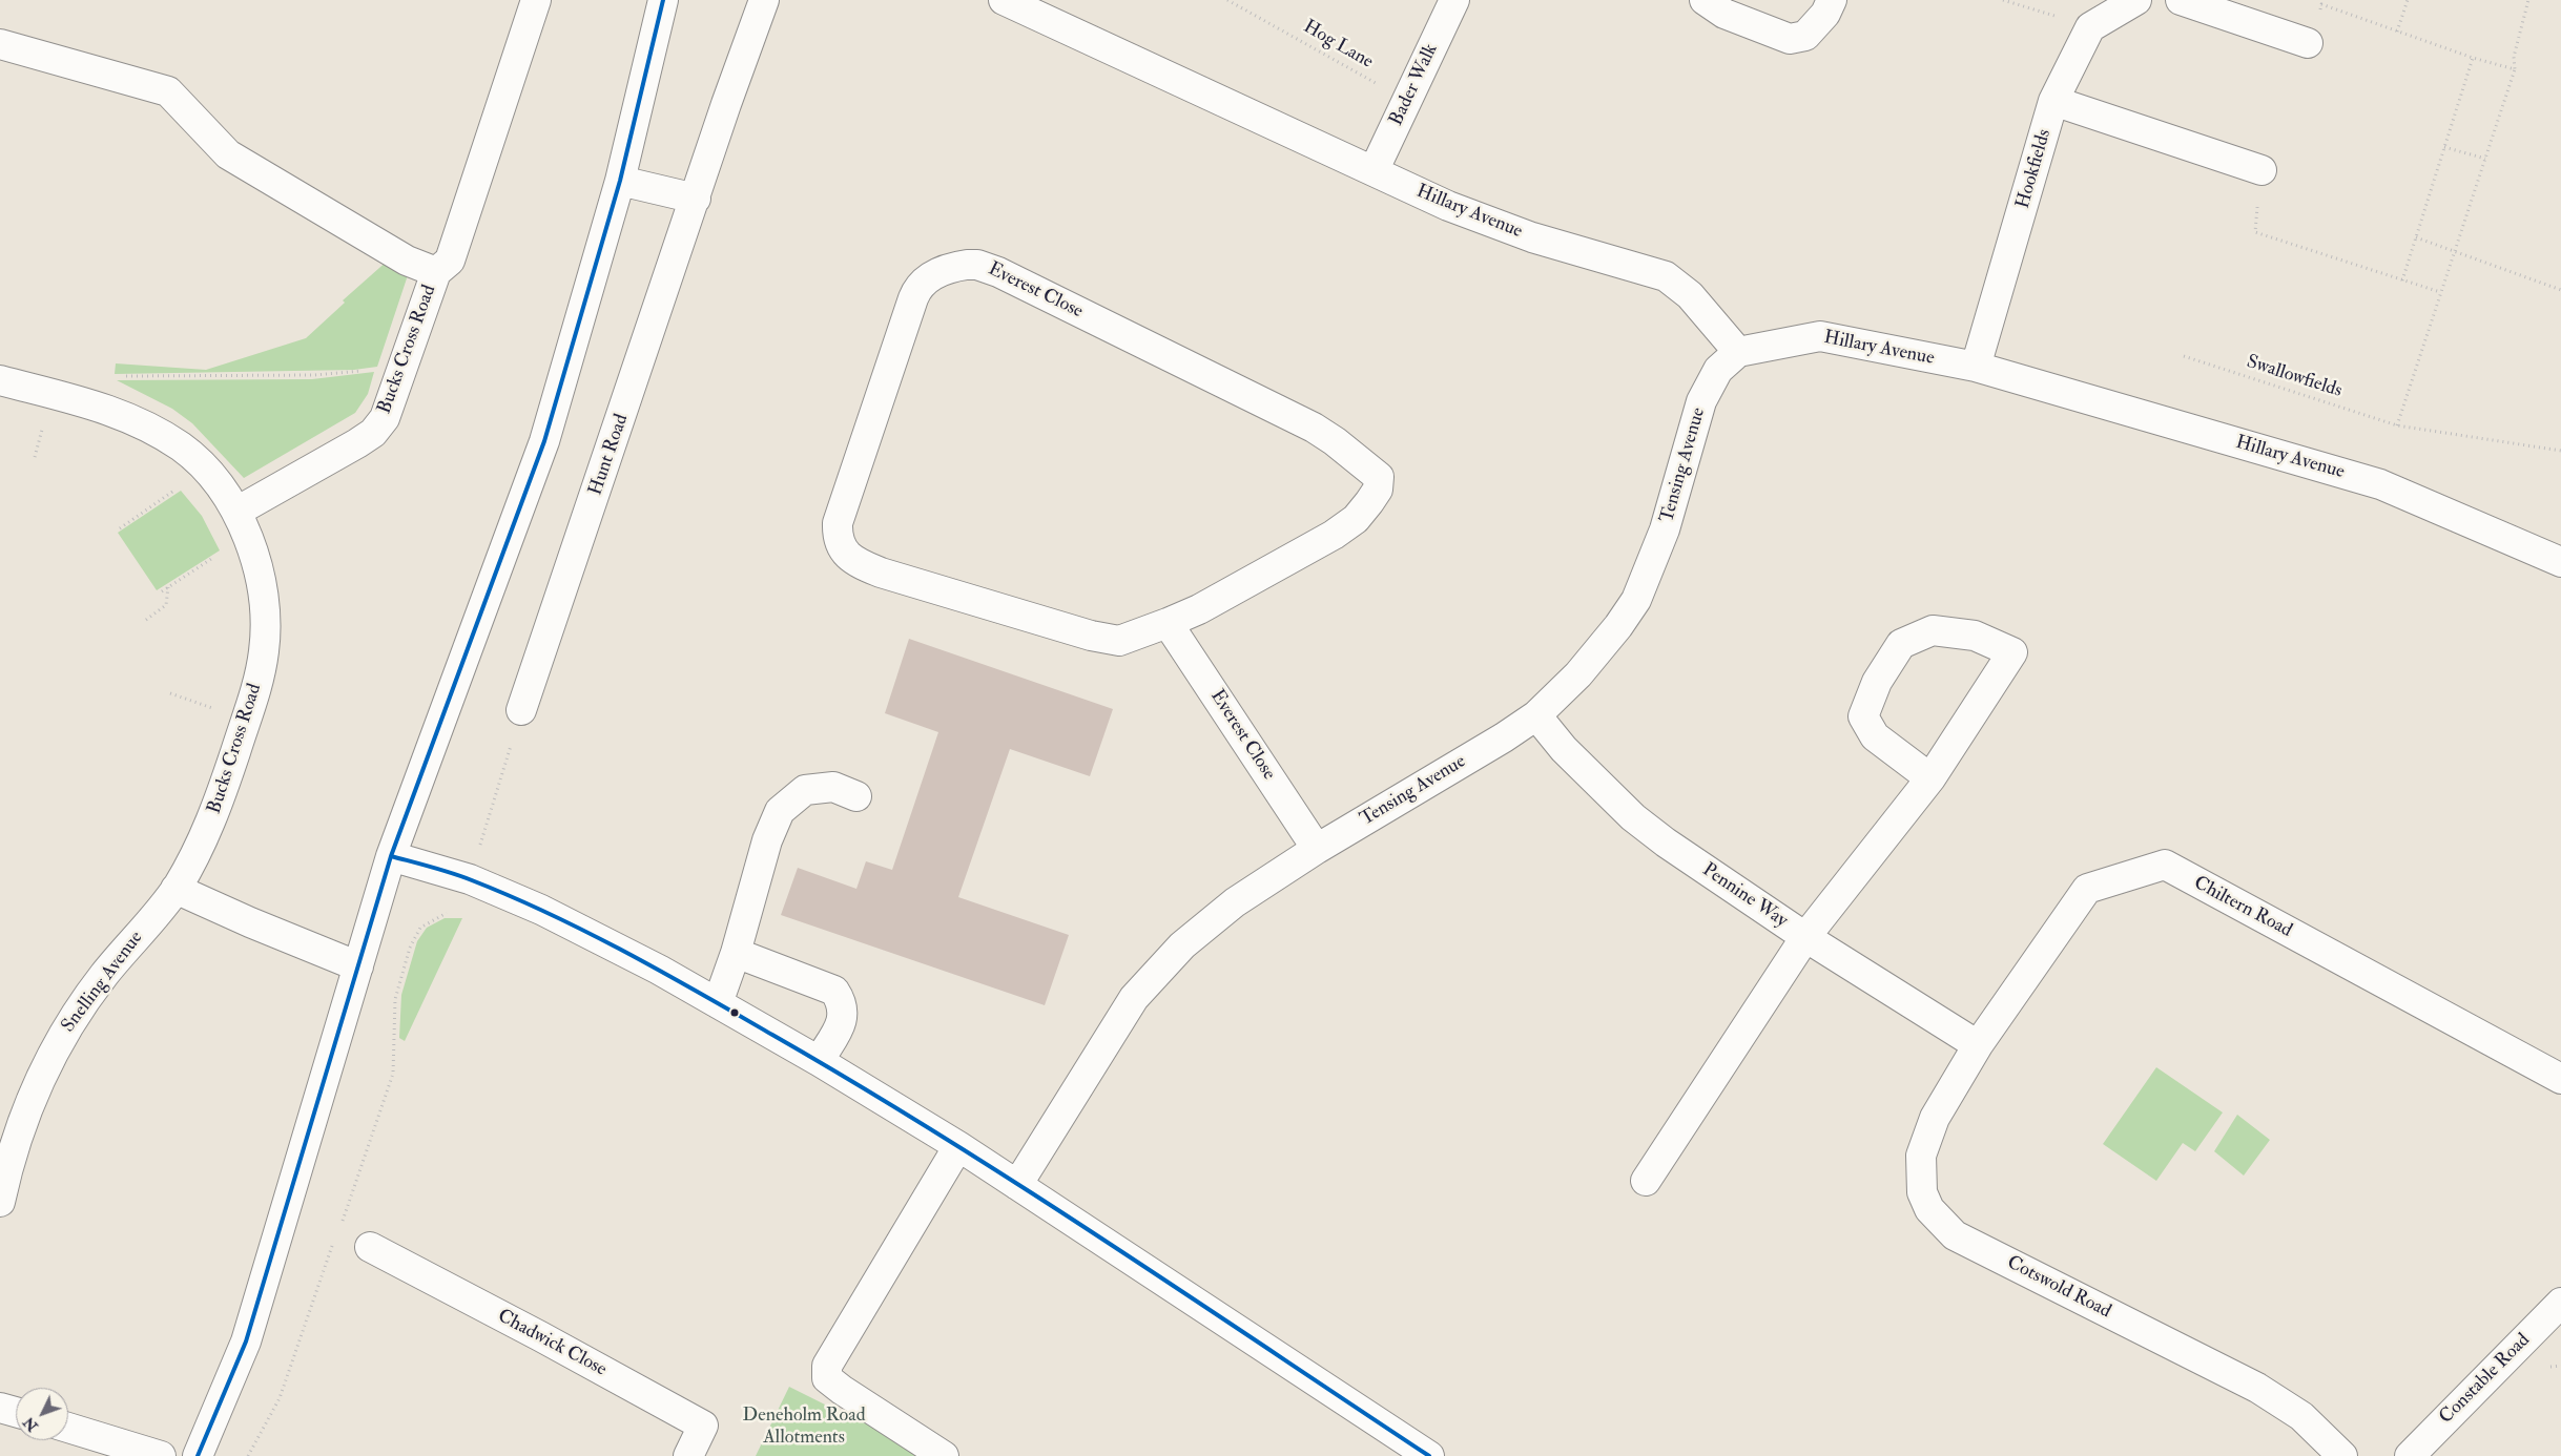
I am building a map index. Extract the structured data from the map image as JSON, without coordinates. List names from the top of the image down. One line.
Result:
{"streets":{"street":["Bader Walk","Hookfields","Hillary Avenue","Everest Close","Bucks Cross Road","Hunt Road","Tensing Avenue","Pennine Way","Chiltern Road","Snelling Avenue","Cotswold Road","Chadwick Close","Constable Road"],"path":["Hog Lane","Swallowfields"]},"crossings":[["Hog Lane","Bader Walk"],["Bader Walk","Hillary Avenue"],["Hookfields","Hillary Avenue"],["Hillary Avenue","Tensing Avenue"],["Everest Close","Tensing Avenue"],["Bucks Cross Road","Snelling Avenue"],["Tensing Avenue","Pennine Way"],["Pennine Way","Chiltern Road"],["Pennine Way","Cotswold Road"],["Chiltern Road","Cotswold Road"]],"parks":["Deneholm Road Allotments"],"north":"bottom left"}
